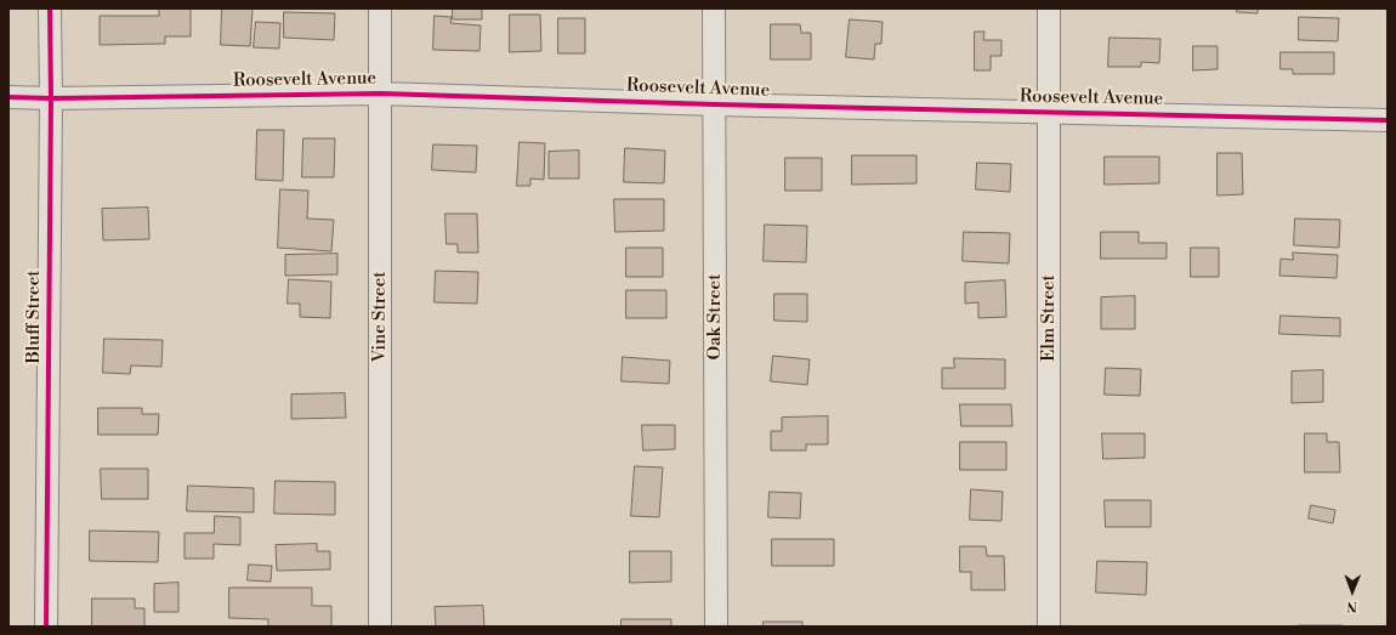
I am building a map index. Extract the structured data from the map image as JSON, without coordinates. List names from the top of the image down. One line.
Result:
{"streets":{"street":["Roosevelt Avenue","Bluff Street","Vine Street","Oak Street","Elm Street"]},"crossings":[["Roosevelt Avenue","Bluff Street"],["Roosevelt Avenue","Vine Street"],["Roosevelt Avenue","Oak Street"],["Roosevelt Avenue","Elm Street"]],"north":"bottom"}
